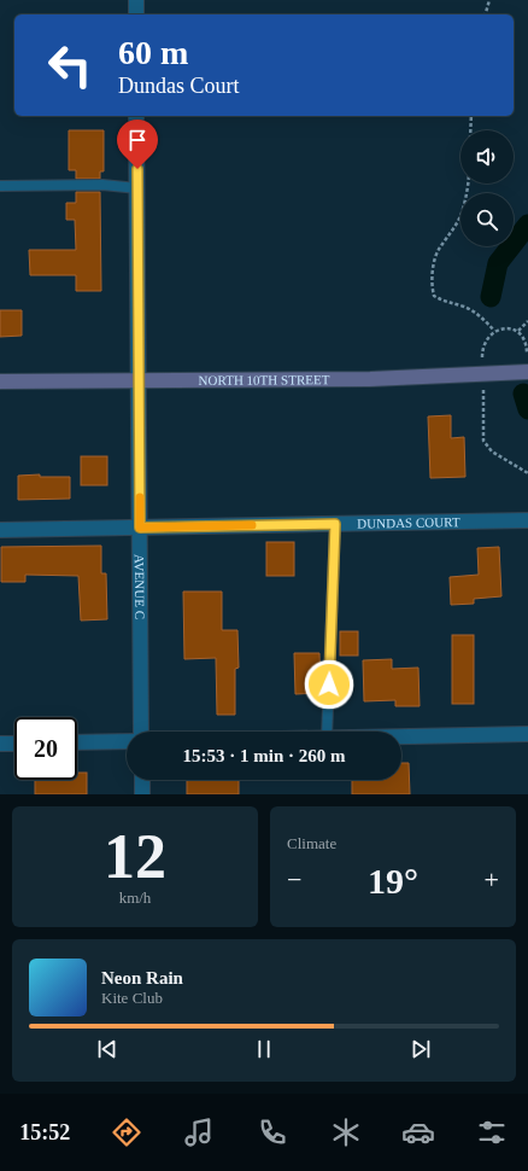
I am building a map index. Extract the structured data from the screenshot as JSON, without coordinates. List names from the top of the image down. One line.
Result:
{"streets":{"street":["NORTH 10TH STREET","DUNDAS COURT","AVENUE C"]},"crossings":[["NORTH 10TH STREET","AVENUE C"],["DUNDAS COURT","AVENUE C"]],"page":{"turn":["60 m","Dundas Court"],"limit":"20","trip":"15:53 · 1 min · 260 m","tile":[["12","km/h"],"Climate"],"heat":["−","19°","+"],"song":["Neon Rain","Kite Club"],"tabs":"15:52"}}
